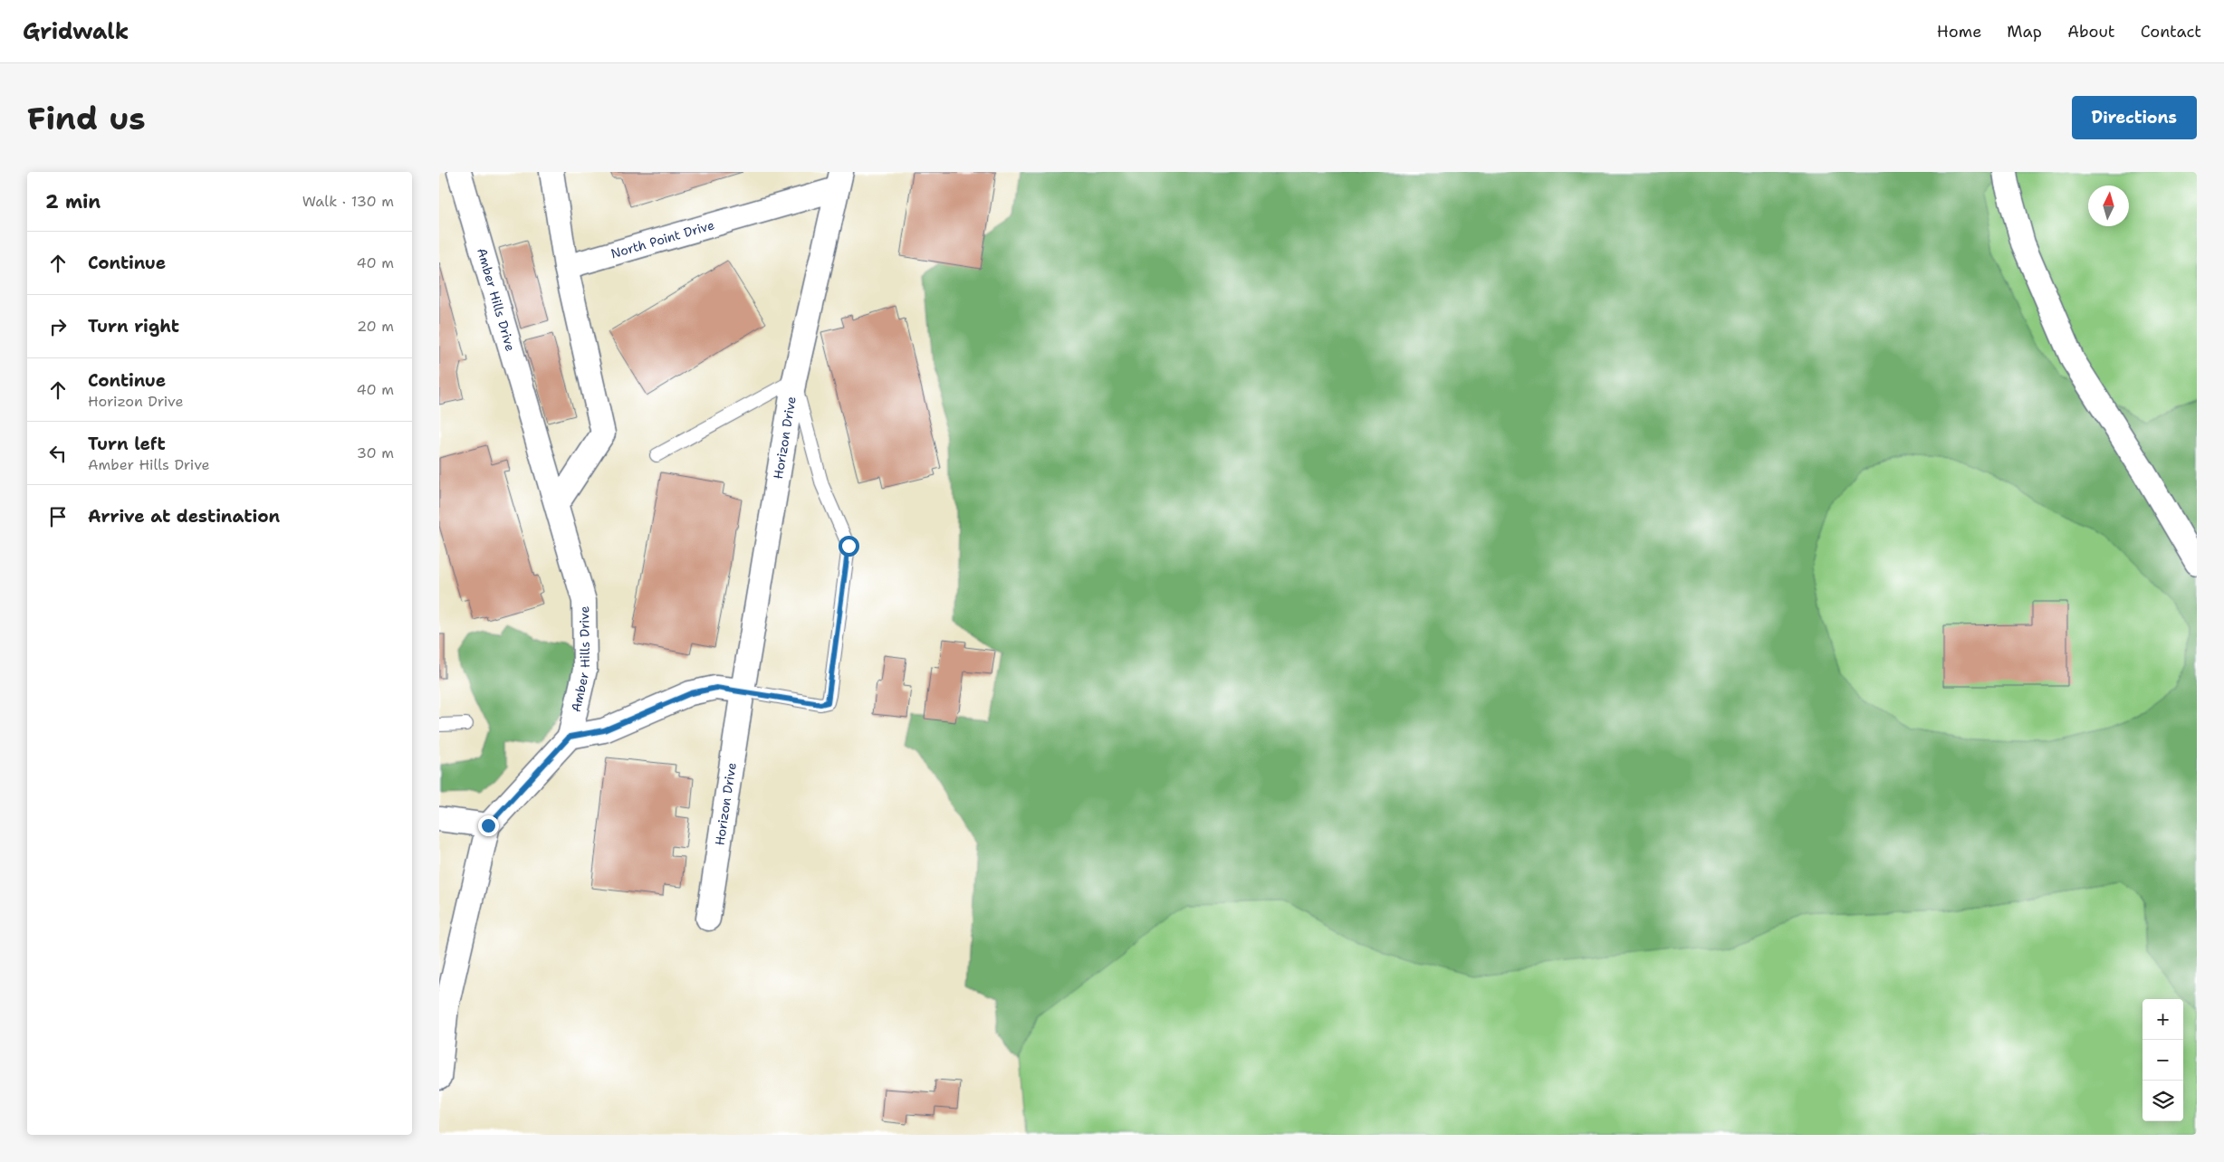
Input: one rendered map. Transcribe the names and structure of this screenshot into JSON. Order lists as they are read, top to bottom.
{
  "streets": {
    "street": ["North Point Drive", "Amber Hills Drive", "Horizon Drive"]
  },
  "crossings": [
    ["North Point Drive", "Horizon Drive"]
  ],
  "north": "top",
  "page": {
    "header": "Gridwalk",
    "nav": [
      "Home",
      "Map",
      "About",
      "Contact"
    ],
    "buttons": "Directions",
    "title": "Find us",
    "heading": ["2 min", "Walk · 130 m"],
    "list": [
      ["Continue", "40 m"],
      ["Turn right", "20 m"],
      ["Continue", "Horizon Drive", "40 m"],
      ["Turn left", "Amber Hills Drive", "30 m"],
      "Arrive at destination"
    ],
    "map_buttons": ["+", "−"]
  }
}
